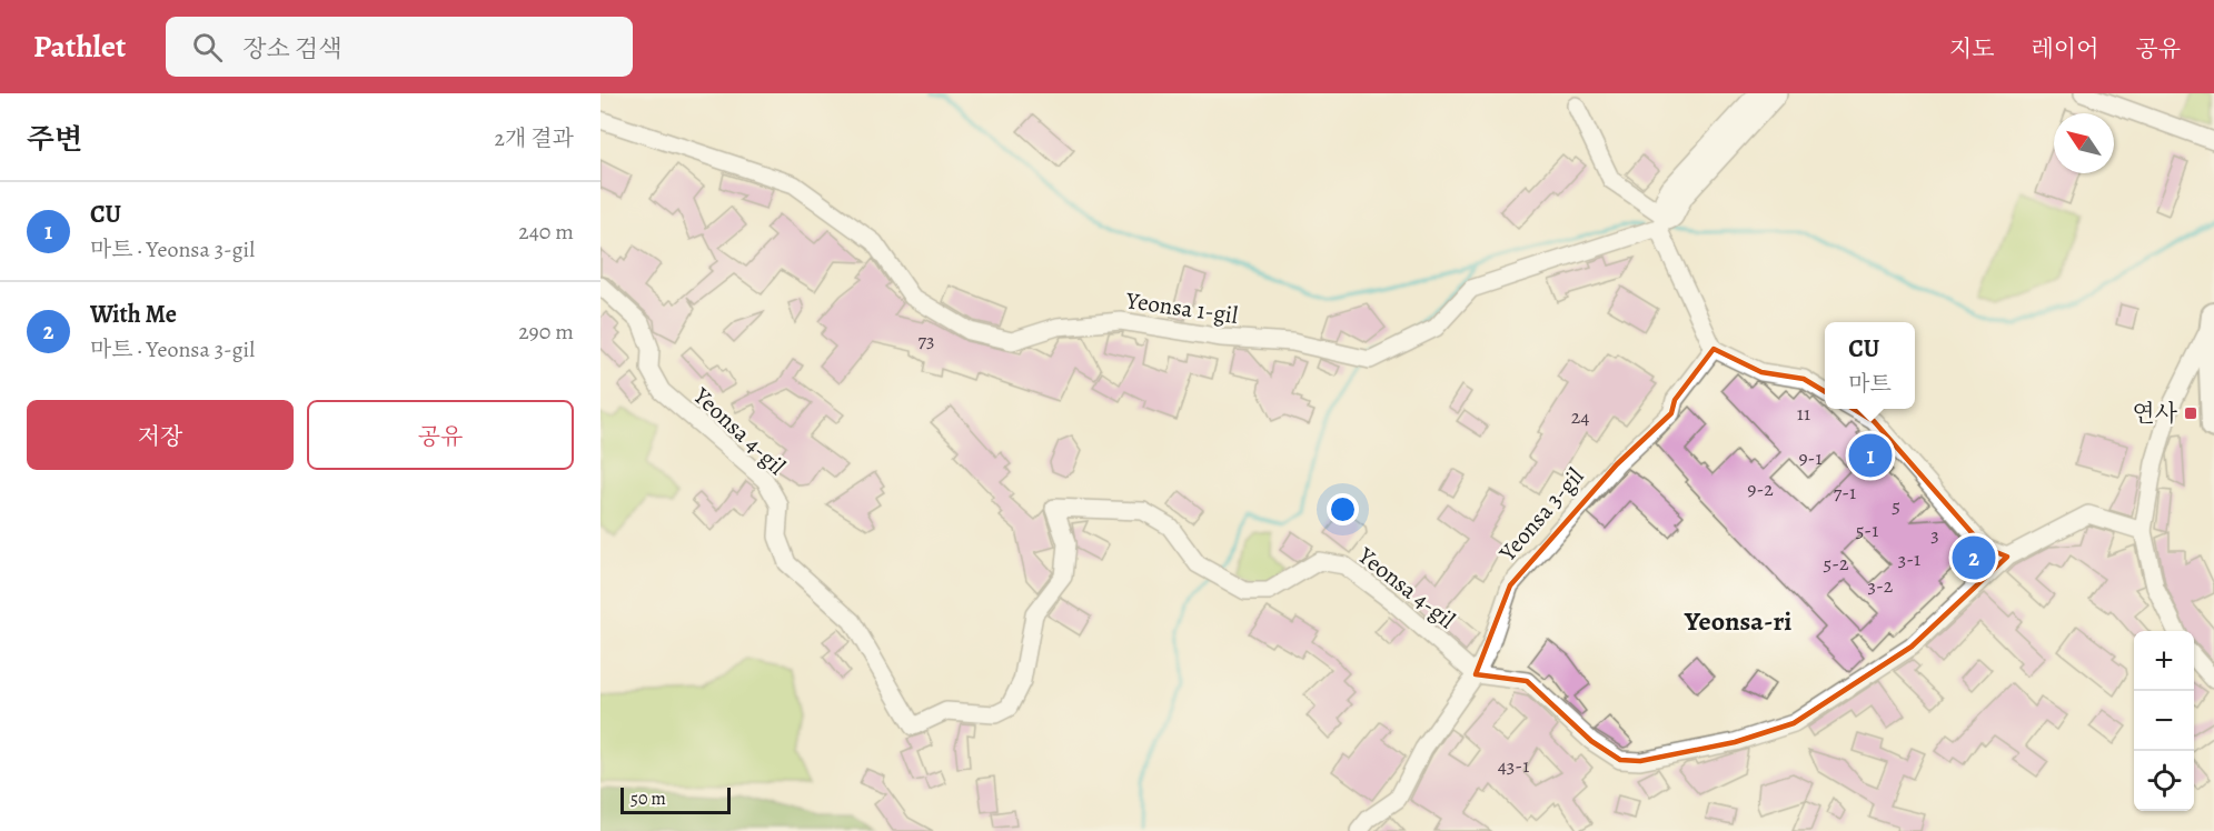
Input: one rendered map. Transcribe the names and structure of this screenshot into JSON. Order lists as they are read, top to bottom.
{
  "streets": {
    "street": ["Yeonsa 1-gil", "Yeonsa 4-gil", "Yeonsa 3-gil"]
  },
  "crossings": [
    ["Yeonsa 4-gil", "Yeonsa 3-gil"]
  ],
  "districts": ["Yeonsa-ri"],
  "places": {
    "transit": ["연사"]
  },
  "house_numbers": [
    "73",
    "11",
    "24",
    "9-1",
    "9-2",
    "7-1",
    "5",
    "5-1",
    "3",
    "3-1",
    "5-2",
    "3-2",
    "43-1"
  ],
  "scale_bar": "50 m",
  "north": "top left",
  "page": {
    "header": "Pathlet",
    "search": "장소 검색",
    "nav": ["지도", "레이어", "공유"],
    "heading": ["주변", "2개 결과"],
    "list": [
      {
        "mark": "1",
        "name": "CU",
        "note": "마트 · Yeonsa 3-gil",
        "value": "240 m"
      },
      {
        "mark": "2",
        "name": "With Me",
        "note": "마트 · Yeonsa 3-gil",
        "value": "290 m"
      }
    ],
    "popup": ["CU", "마트"],
    "buttons": ["저장", "공유"],
    "pins": ["1", "2"],
    "map_buttons": ["+", "−"],
    "scale": "50 m"
  }
}
